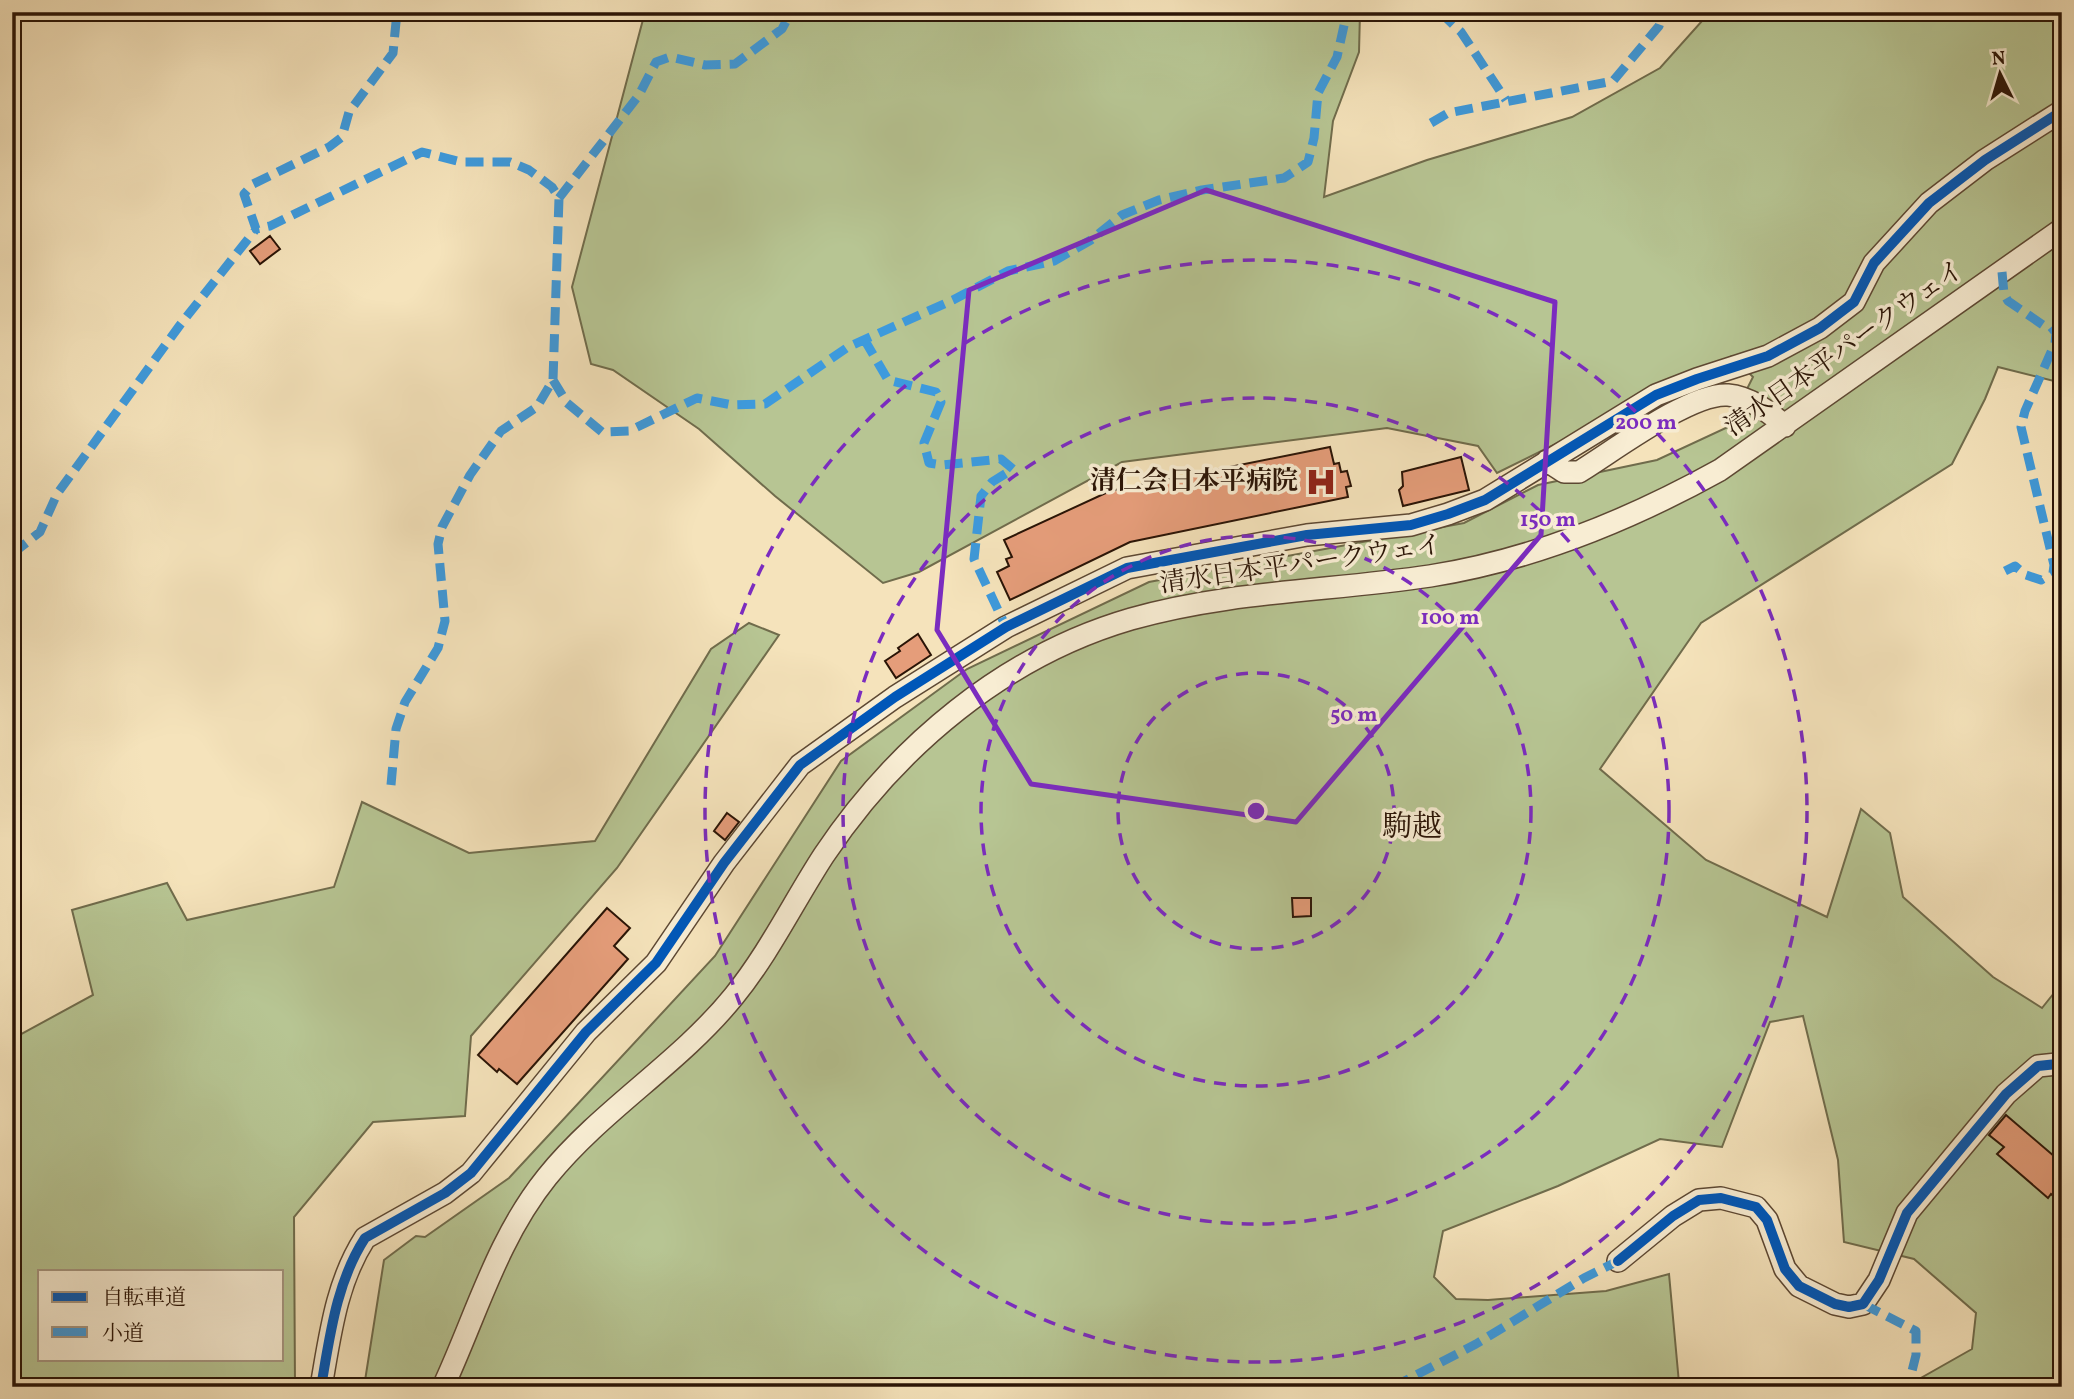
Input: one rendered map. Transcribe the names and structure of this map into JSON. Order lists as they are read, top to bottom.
{
  "streets": {
    "street": ["清水日本平パークウェイ"]
  },
  "districts": ["駒越"],
  "places": {
    "hospital": ["清仁会日本平病院"]
  },
  "legend": ["自転車道", "小道"],
  "north": "top",
  "rings": [
    "200 m",
    "150 m",
    "100 m",
    "50 m"
  ]
}
